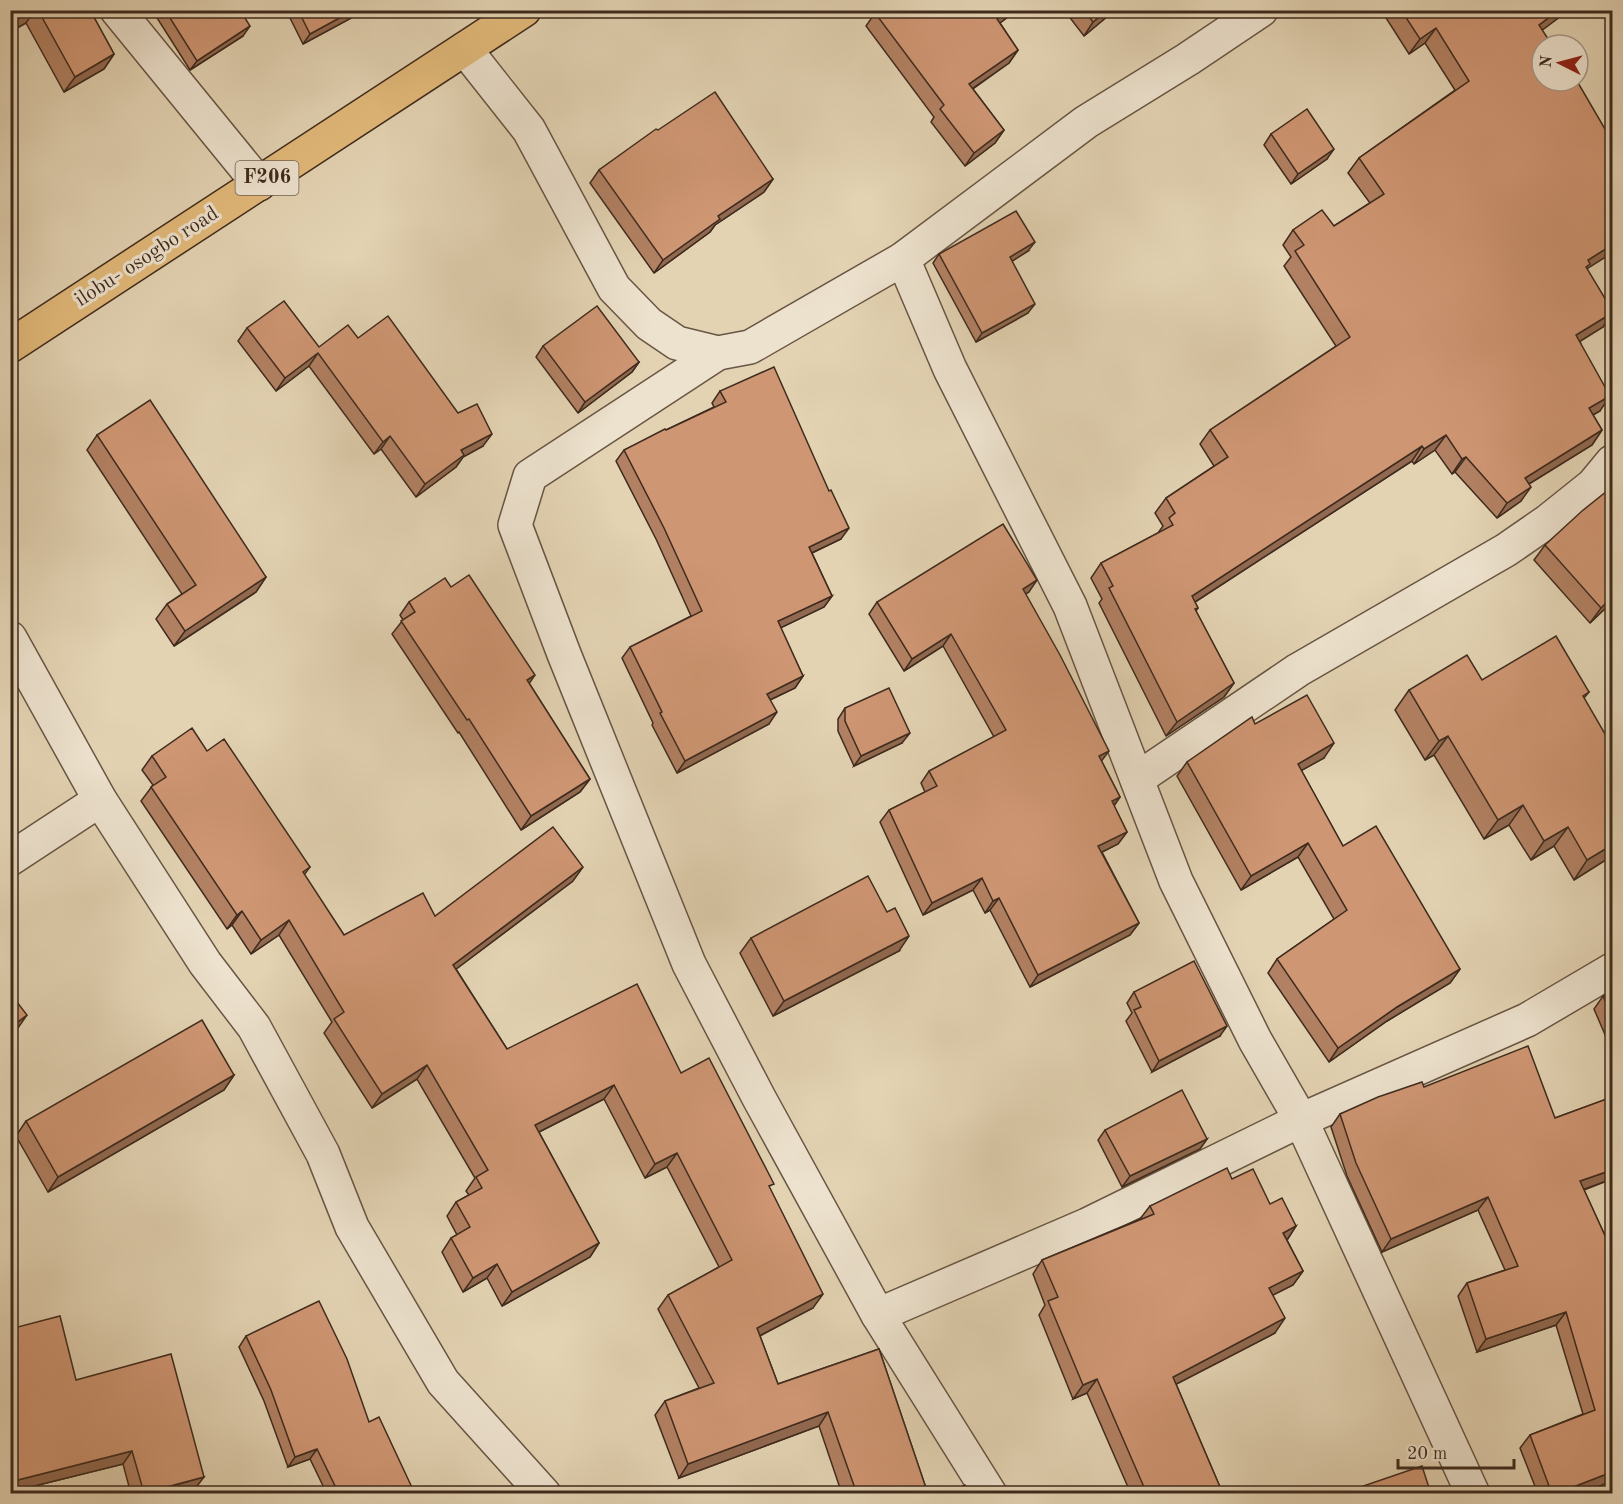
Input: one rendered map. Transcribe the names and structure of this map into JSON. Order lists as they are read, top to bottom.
{
  "streets": {
    "main road": ["F206", "ilobu- osogbo road"]
  },
  "scale_bar": "20 m",
  "north": "left"
}
